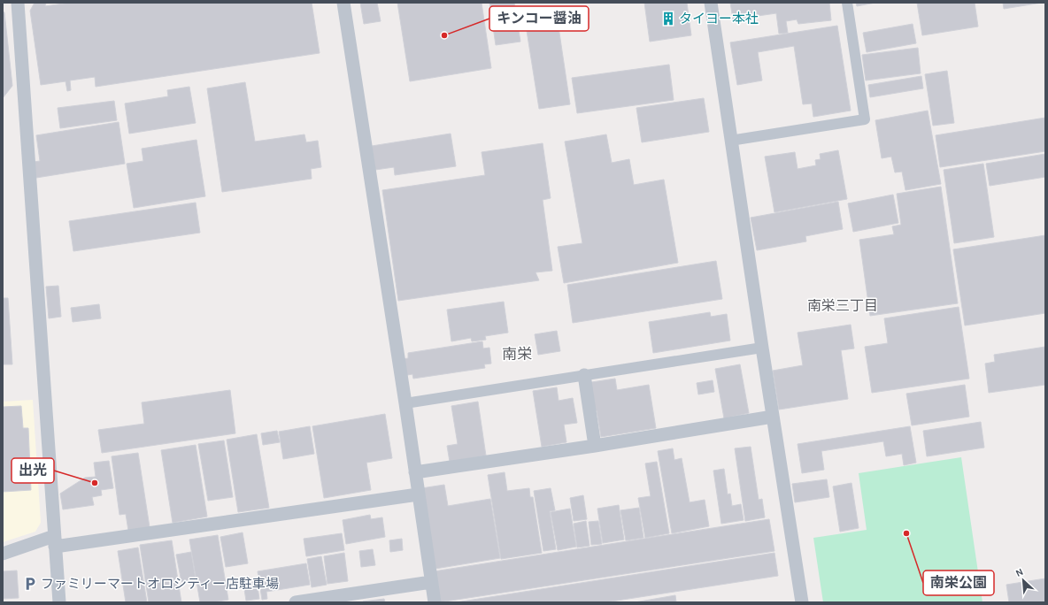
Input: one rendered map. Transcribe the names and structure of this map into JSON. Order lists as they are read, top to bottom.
{
  "districts": ["南栄三丁目", "南栄"],
  "places": {
    "building": ["タイヨー本社"],
    "other": ["キンコー醤油", "出光", "南栄公園"],
    "parking": ["ファミリーマートオロシティー店駐車場"]
  },
  "north": "top left"
}
